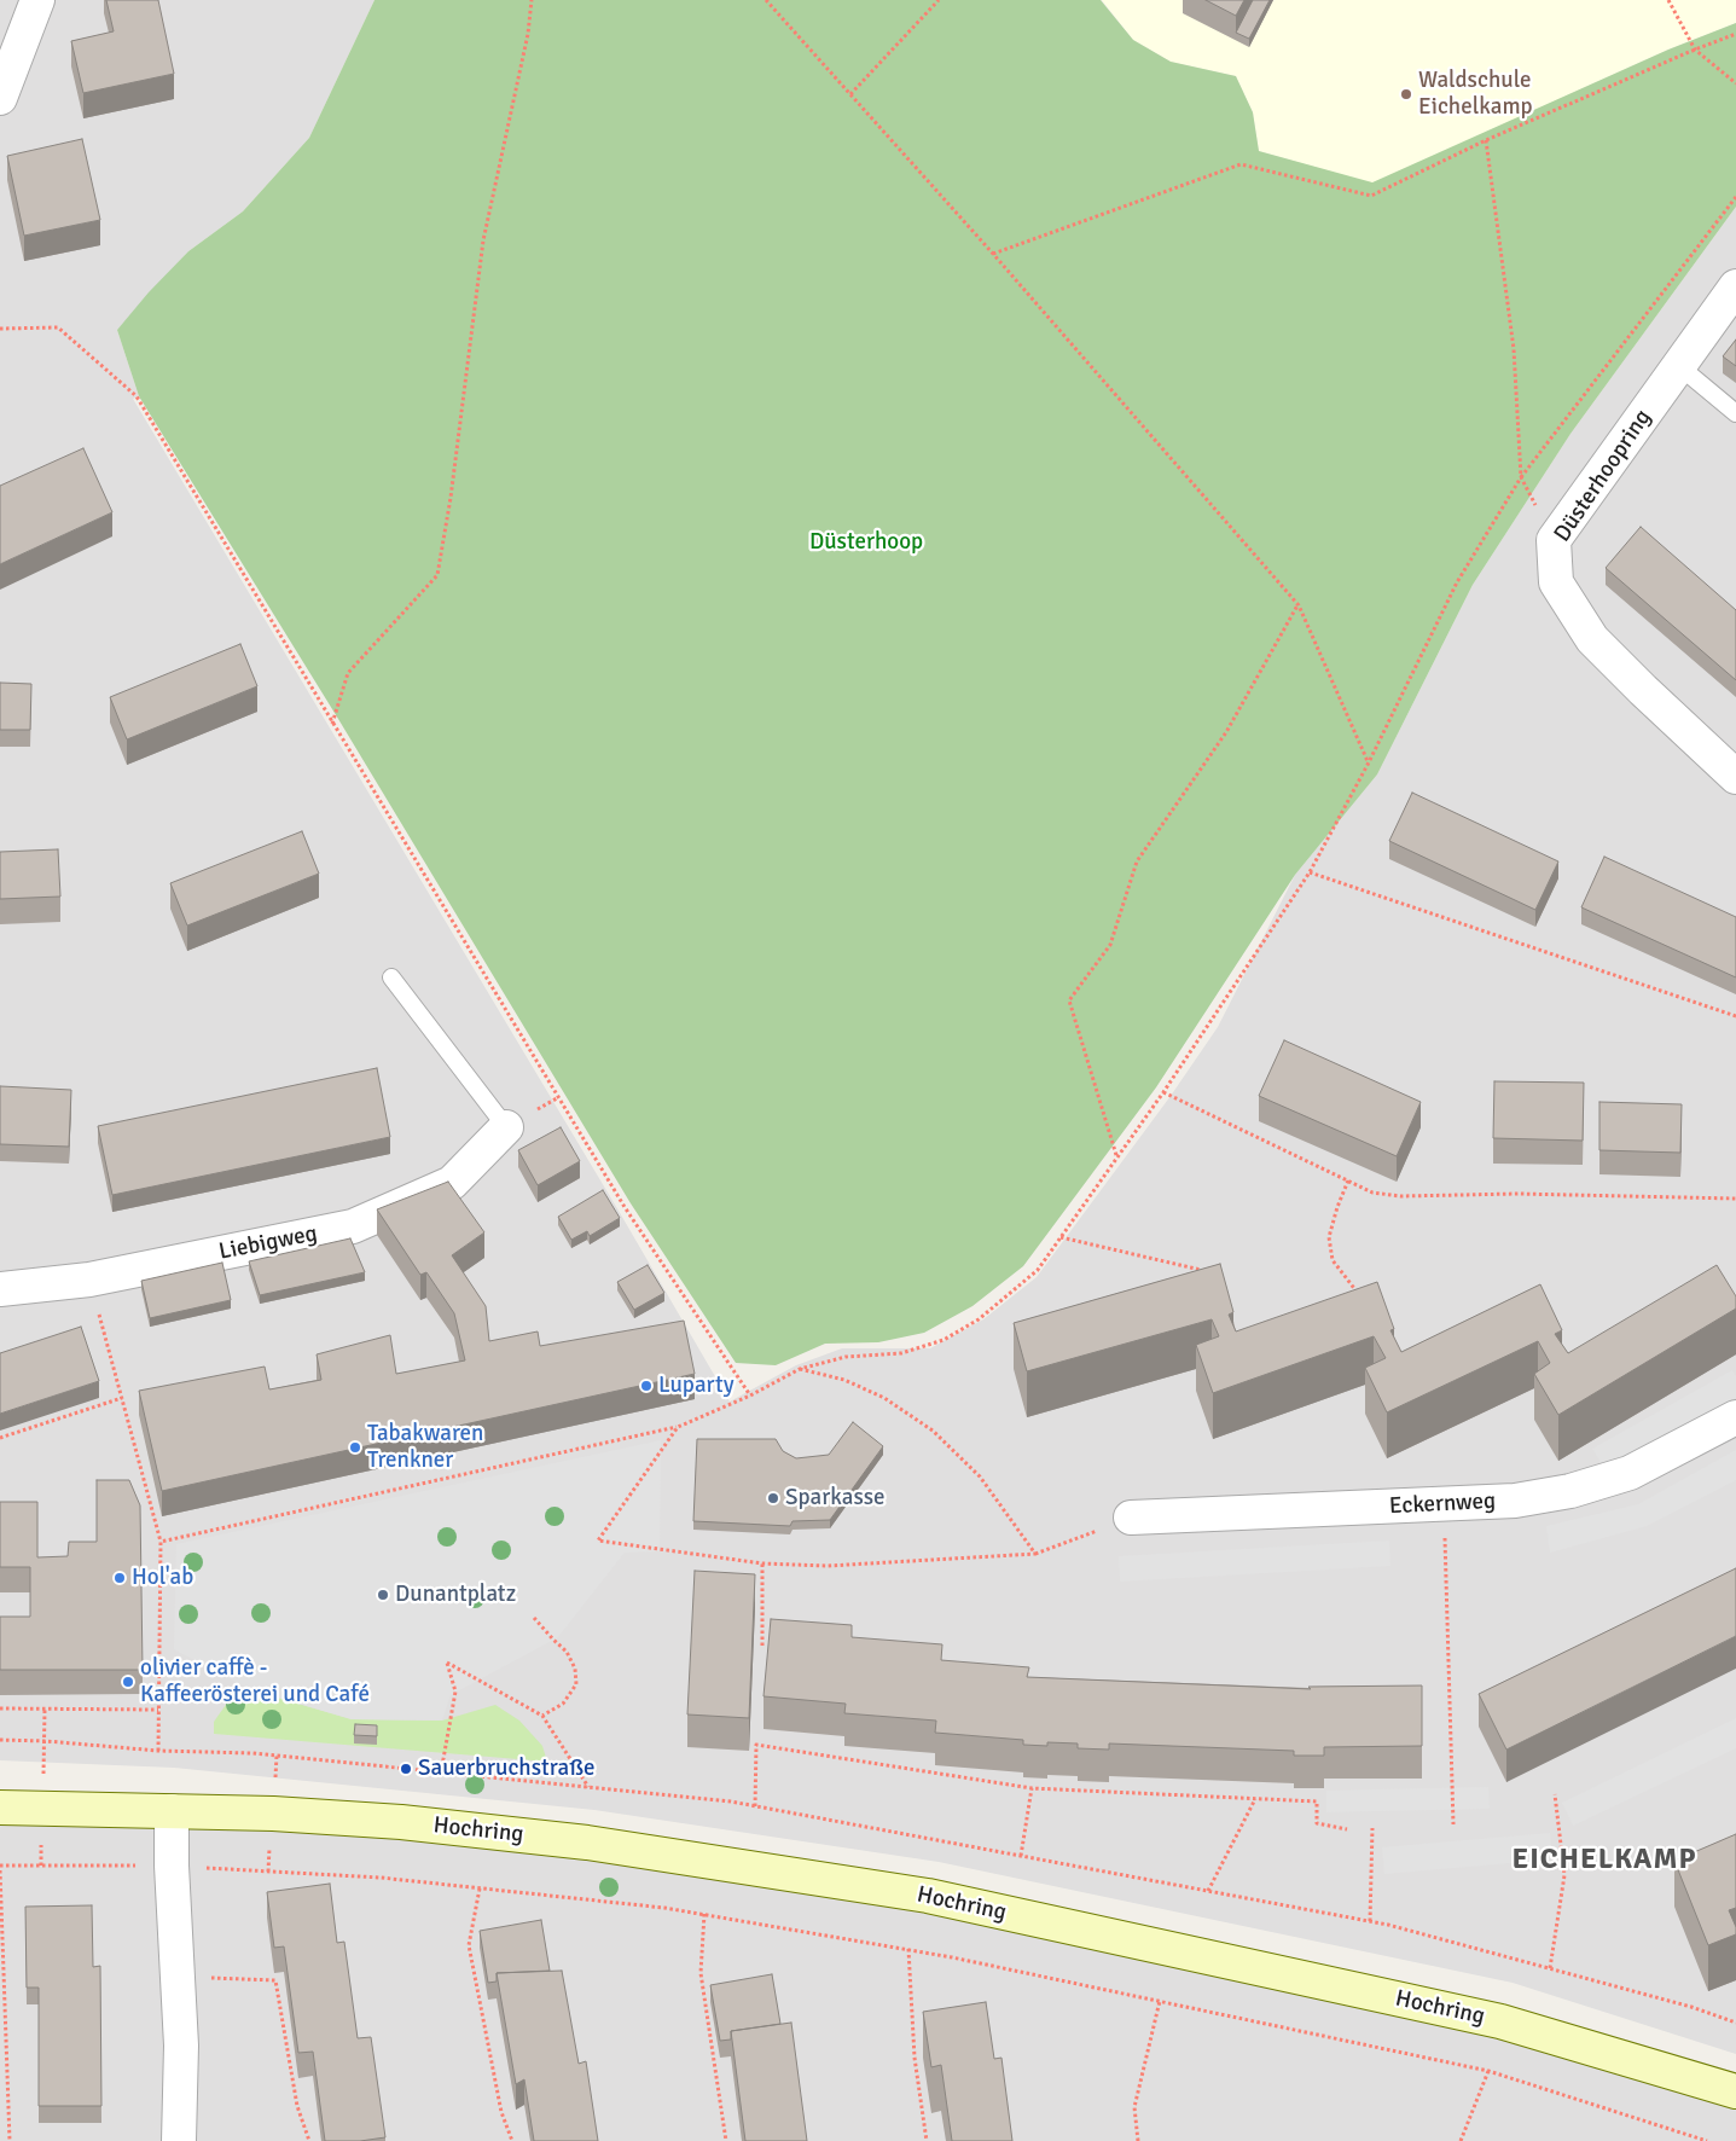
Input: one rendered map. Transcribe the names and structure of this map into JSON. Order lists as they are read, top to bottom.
{
  "streets": {
    "street": [
      "Düsterhoopring",
      "Liebigweg",
      "Eckernweg",
      "Hochring"
    ]
  },
  "districts": ["EICHELKAMP"],
  "parks": ["Düsterhoop"],
  "places": [
    "Waldschule Eichelkamp",
    "Luparty",
    "Tabakwaren Trenkner",
    "Sparkasse",
    "Hol'ab",
    "Dunantplatz",
    "olivier caffè - Kaffeerösterei und Café",
    "Sauerbruchstraße"
  ]
}
